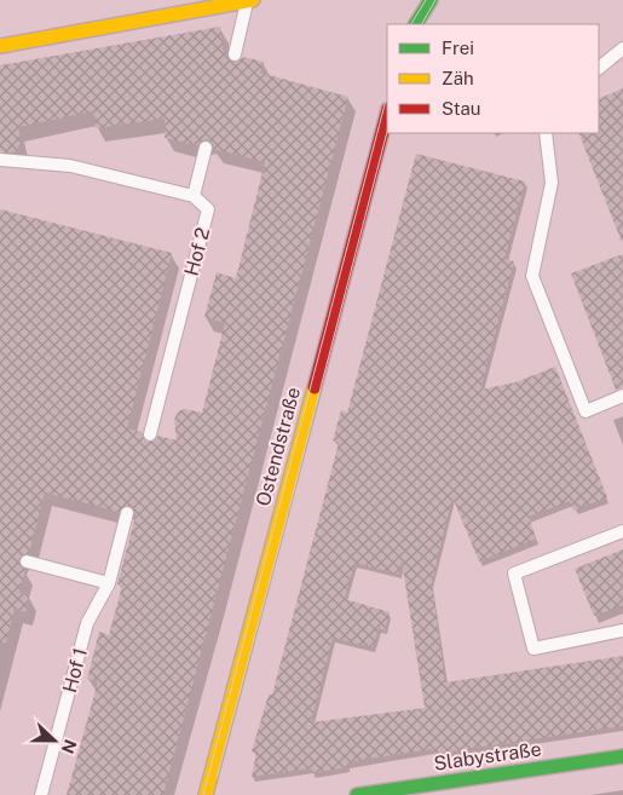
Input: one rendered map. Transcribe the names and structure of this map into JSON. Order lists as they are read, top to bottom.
{
  "streets": {
    "street": ["Ostendstraße", "Slabystraße"],
    "lane": ["Hof 2", "Hof 1"]
  },
  "legend": ["Frei", "Zäh", "Stau"],
  "north": "right"
}
